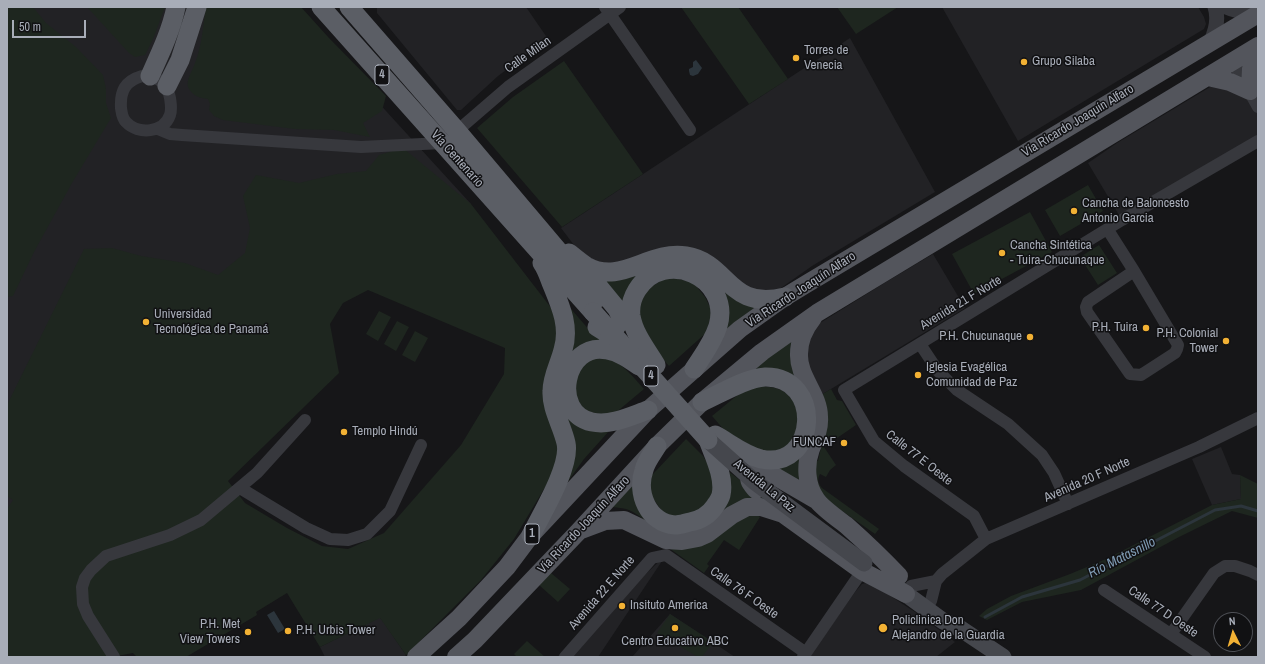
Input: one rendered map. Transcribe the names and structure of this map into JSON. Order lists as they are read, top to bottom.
{
  "streets": {
    "highway": ["4", "Vía Centenario", "Avenida La Paz"],
    "main road": ["Vía Ricardo Joaquín Alfaro", "1"],
    "street": [
      "Calle Milan",
      "Avenida 21 F Norte",
      "Calle 77 E Oeste",
      "Avenida 20 F Norte",
      "Avenida 22 E Norte",
      "Calle 76 F Oeste",
      "Calle 77 D Oeste"
    ]
  },
  "crossings": [
    ["Calle Milan", "Vía Centenario"],
    ["Vía Centenario", "Avenida La Paz"],
    ["Avenida 21 F Norte", "Calle 77 E Oeste"],
    ["Calle 77 E Oeste", "Avenida 20 F Norte"],
    ["Avenida 22 E Norte", "Calle 76 F Oeste"]
  ],
  "water": ["Río Matasnillo"],
  "places": [
    "Torres de Venecia",
    "Grupo Silaba",
    "Cancha de Baloncesto Antonio Garcia",
    "Cancha Sintética - Tuira-Chucunaque",
    "Universidad Tecnológica de Panamá",
    "P.H. Tuira",
    "P.H. Chucunaque",
    "P.H. Colonial Tower",
    "Iglesia Evagélica Comunidad de Paz",
    "Templo Hindú",
    "FUNCAF",
    "Insituto America",
    "Centro Educativo ABC",
    "Policlinica Don Alejandro de la Guardia",
    "P.H. Urbis Tower",
    "P.H. Met View Towers"
  ],
  "scale_bar": "50 m",
  "north": "top"
}
